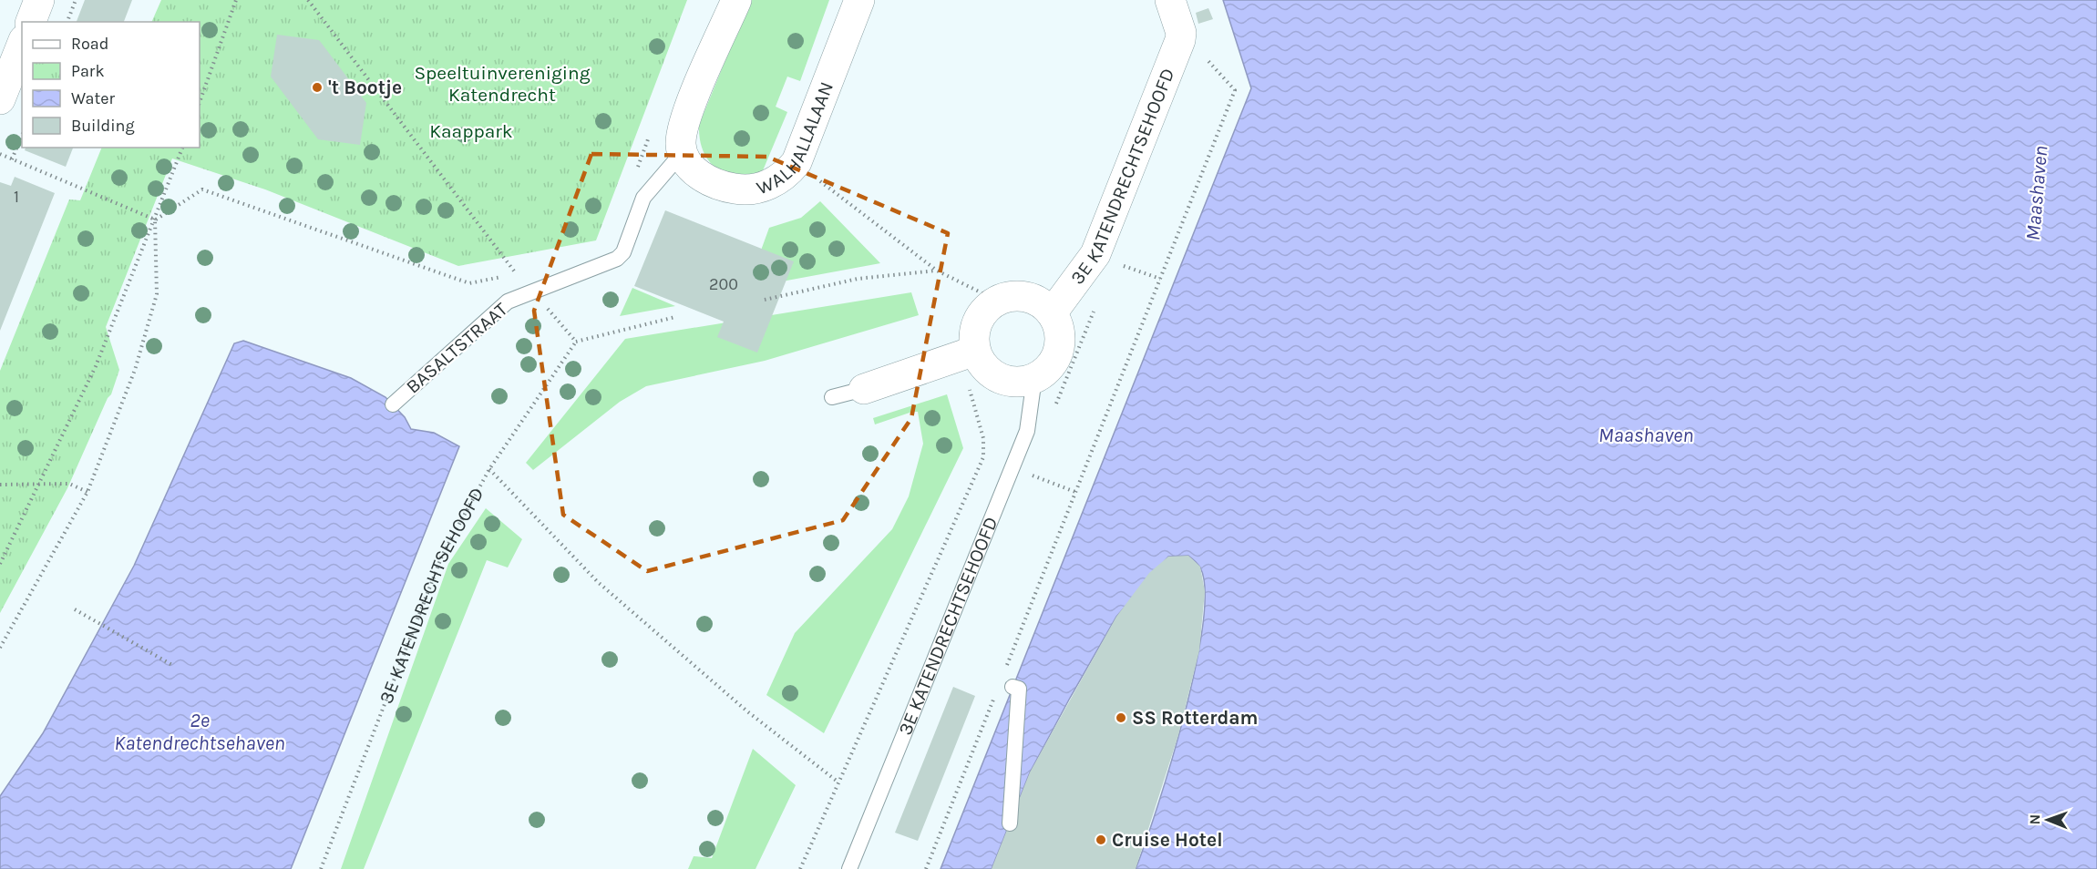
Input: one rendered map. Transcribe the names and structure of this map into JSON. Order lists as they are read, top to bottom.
{
  "streets": {
    "street": ["WALHALLALAAN", "3E KATENDRECHTSEHOOFD"],
    "lane": ["BASALTSTRAAT"]
  },
  "crossings": [
    ["WALHALLALAAN", "BASALTSTRAAT"]
  ],
  "water": ["Maashaven", "2e Katendrechtsehaven"],
  "parks": ["Speeltuinvereniging Katendrecht", "Kaappark"],
  "places": ["'t Bootje", "SS Rotterdam", "Cruise Hotel"],
  "house_numbers": ["1", "200"],
  "legend": [
    "Road",
    "Park",
    "Water",
    "Building"
  ],
  "north": "left"
}
